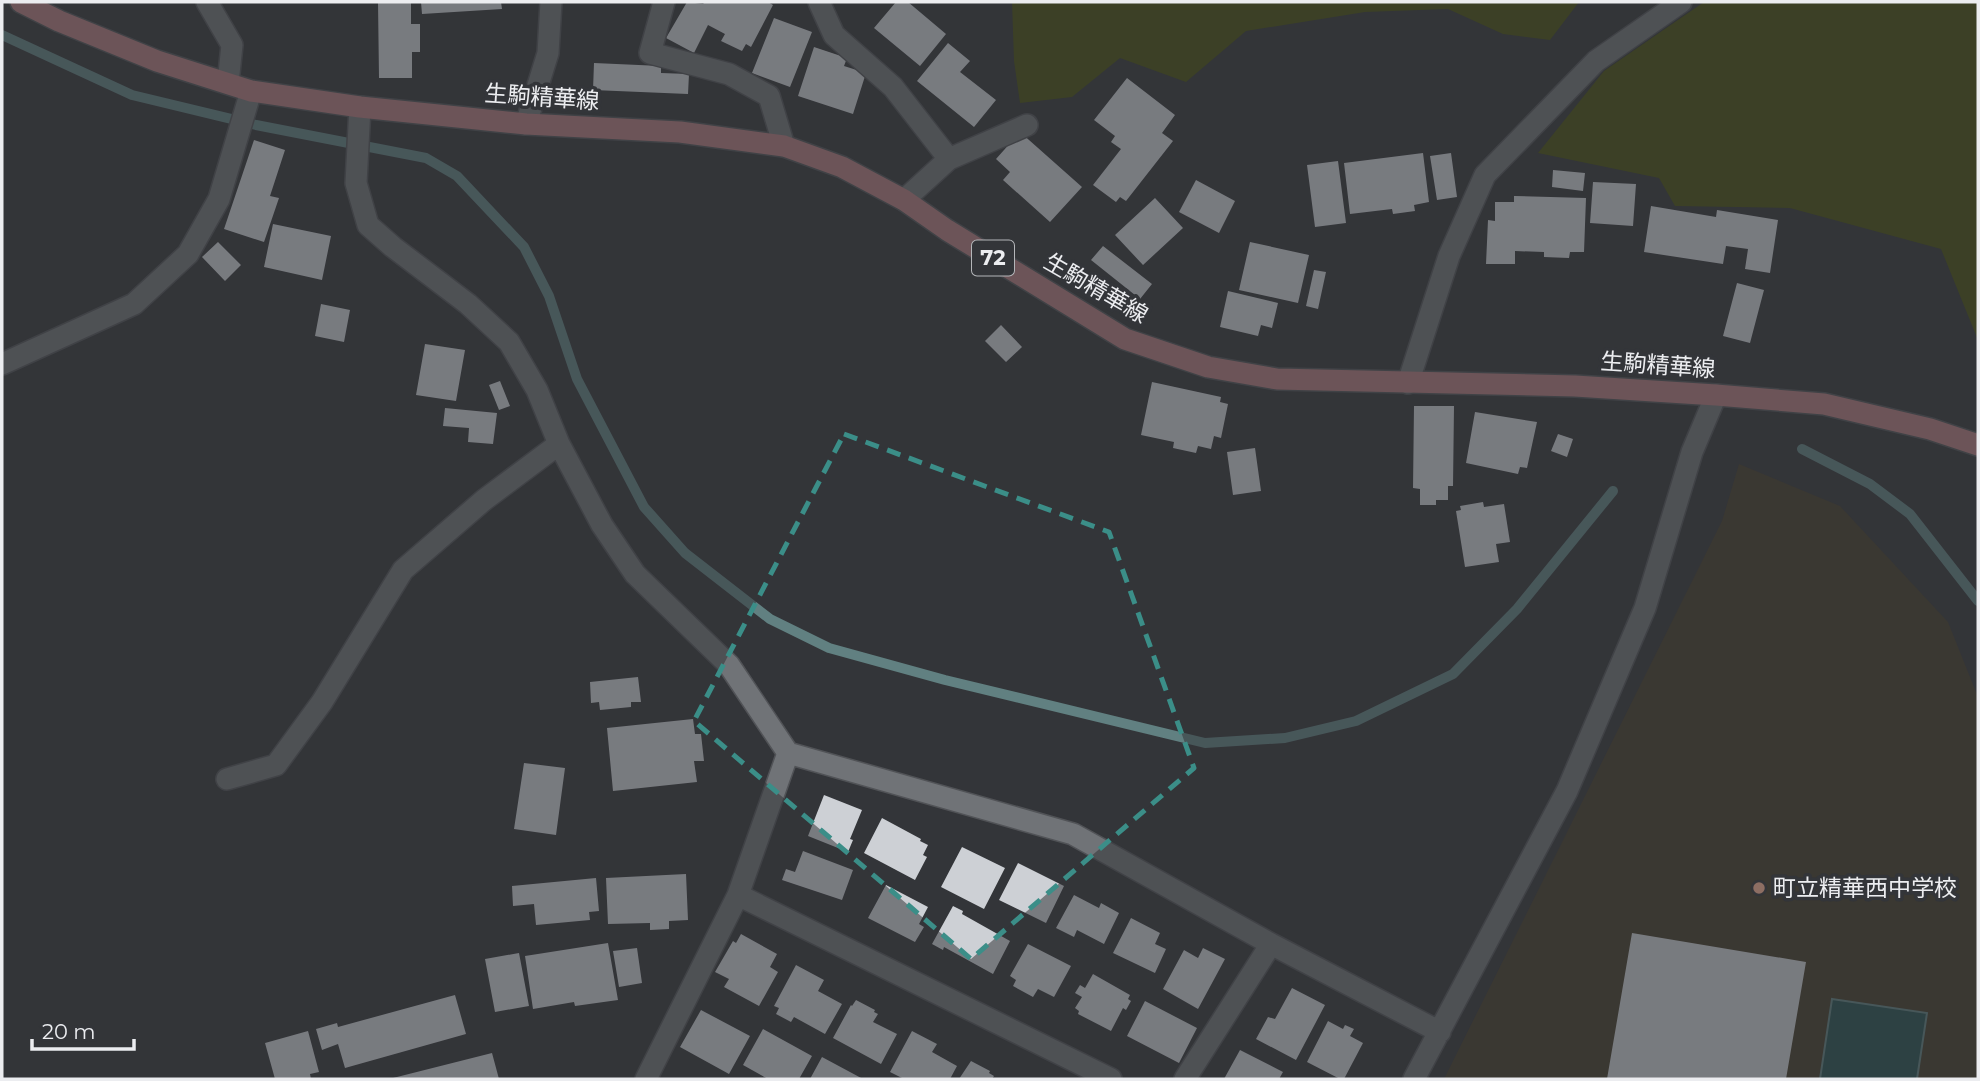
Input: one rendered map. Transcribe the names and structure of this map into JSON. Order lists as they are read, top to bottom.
{
  "streets": {
    "main road": ["生駒精華線", "72"]
  },
  "places": ["町立精華西中学校"],
  "scale_bar": "20 m"
}
